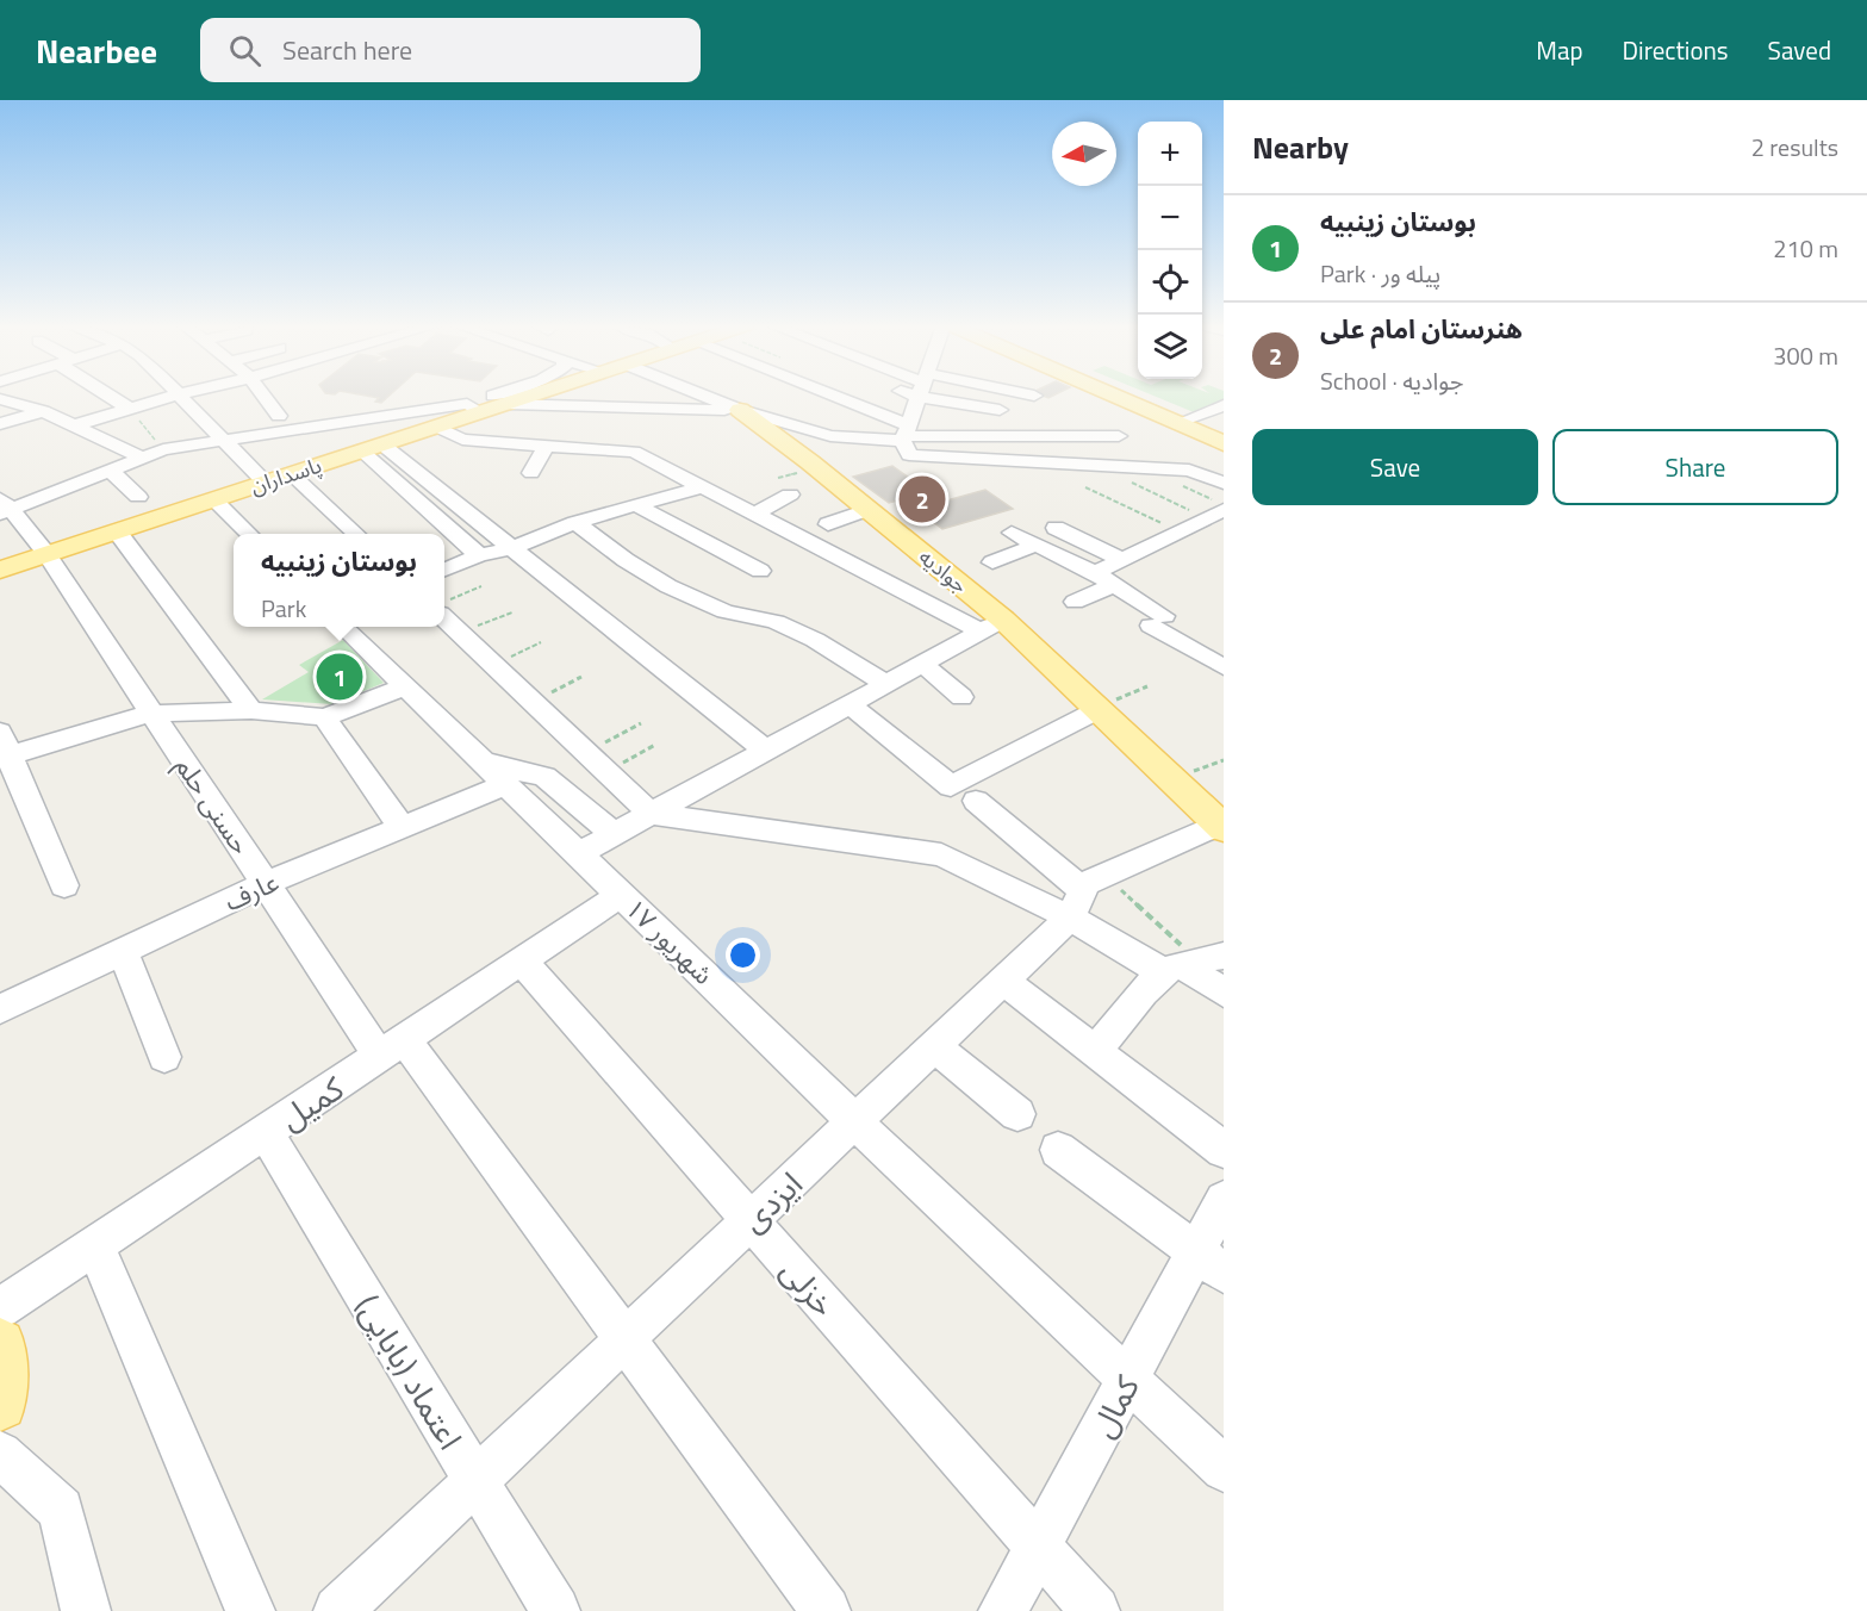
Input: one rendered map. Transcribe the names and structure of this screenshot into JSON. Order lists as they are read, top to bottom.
{
  "streets": {
    "main road": ["پاسداران", "جوادیه"],
    "street": [
      "حسنی حلم",
      "عارف",
      "۱۷ شهریور",
      "کمیل",
      "ایزدی",
      "خزلی",
      "اعتماد (بابایی)",
      "کمال"
    ]
  },
  "crossings": [
    ["پاسداران", "حسنی حلم"],
    ["جوادیه", "ایزدی"],
    ["حسنی حلم", "عارف"],
    ["حسنی حلم", "کمیل"],
    ["حسنی حلم", "ایزدی"],
    ["عارف", "۱۷ شهریور"],
    ["۱۷ شهریور", "کمیل"],
    ["۱۷ شهریور", "ایزدی"],
    ["۱۷ شهریور", "کمال"],
    ["کمیل", "خزلی"],
    ["کمیل", "اعتماد (بابایی)"],
    ["ایزدی", "خزلی"],
    ["ایزدی", "اعتماد (بابایی)"],
    ["خزلی", "کمال"]
  ],
  "north": "left",
  "page": {
    "header": "Nearbee",
    "search": "Search here",
    "nav": ["Map", "Directions", "Saved"],
    "heading": ["Nearby", "2 results"],
    "map_buttons": ["+", "−"],
    "list": [
      {
        "mark": "1",
        "name": "بوستان زینبیه",
        "note": "Park · پیله ور",
        "value": "210 m"
      },
      {
        "mark": "2",
        "name": "هنرستان امام علی",
        "note": "School · جوادیه",
        "value": "300 m"
      }
    ],
    "buttons": ["Save", "Share"],
    "pins": ["2", "1"],
    "popup": ["بوستان زینبیه", "Park"]
  }
}
